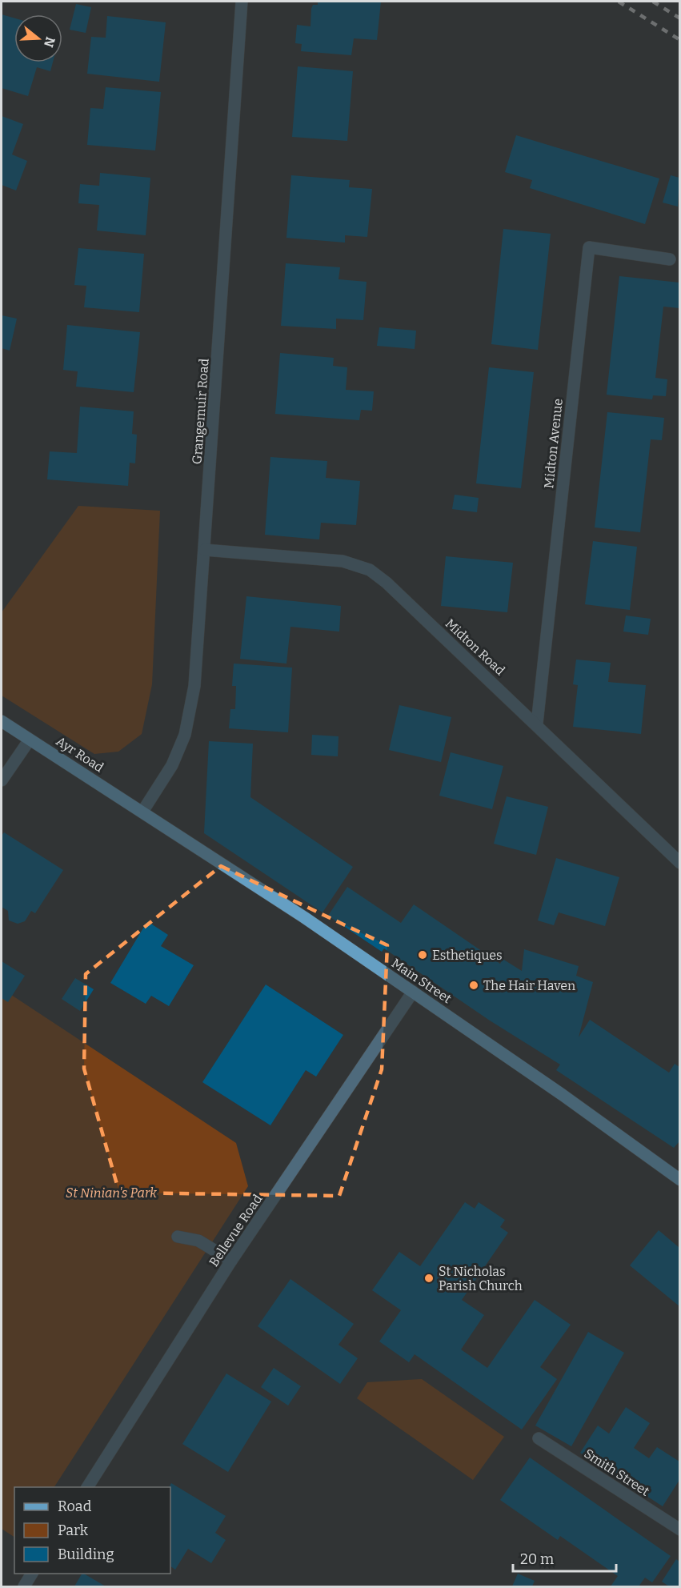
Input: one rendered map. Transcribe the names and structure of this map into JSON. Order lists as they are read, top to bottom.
{
  "streets": {
    "main road": ["Ayr Road", "Main Street"],
    "street": [
      "Grangemuir Road",
      "Midton Avenue",
      "Midton Road",
      "Bellevue Road",
      "Smith Street"
    ]
  },
  "crossings": [
    ["Grangemuir Road", "Midton Road"],
    ["Grangemuir Road", "Ayr Road"],
    ["Grangemuir Road", "Main Street"],
    ["Midton Avenue", "Midton Road"],
    ["Ayr Road", "Main Street"],
    ["Main Street", "Bellevue Road"]
  ],
  "parks": ["St Ninian's Park"],
  "places": ["Esthetiques", "The Hair Haven", "St Nicholas Parish Church"],
  "legend": ["Road", "Park", "Building"],
  "scale_bar": "20 m",
  "north": "right"
}
